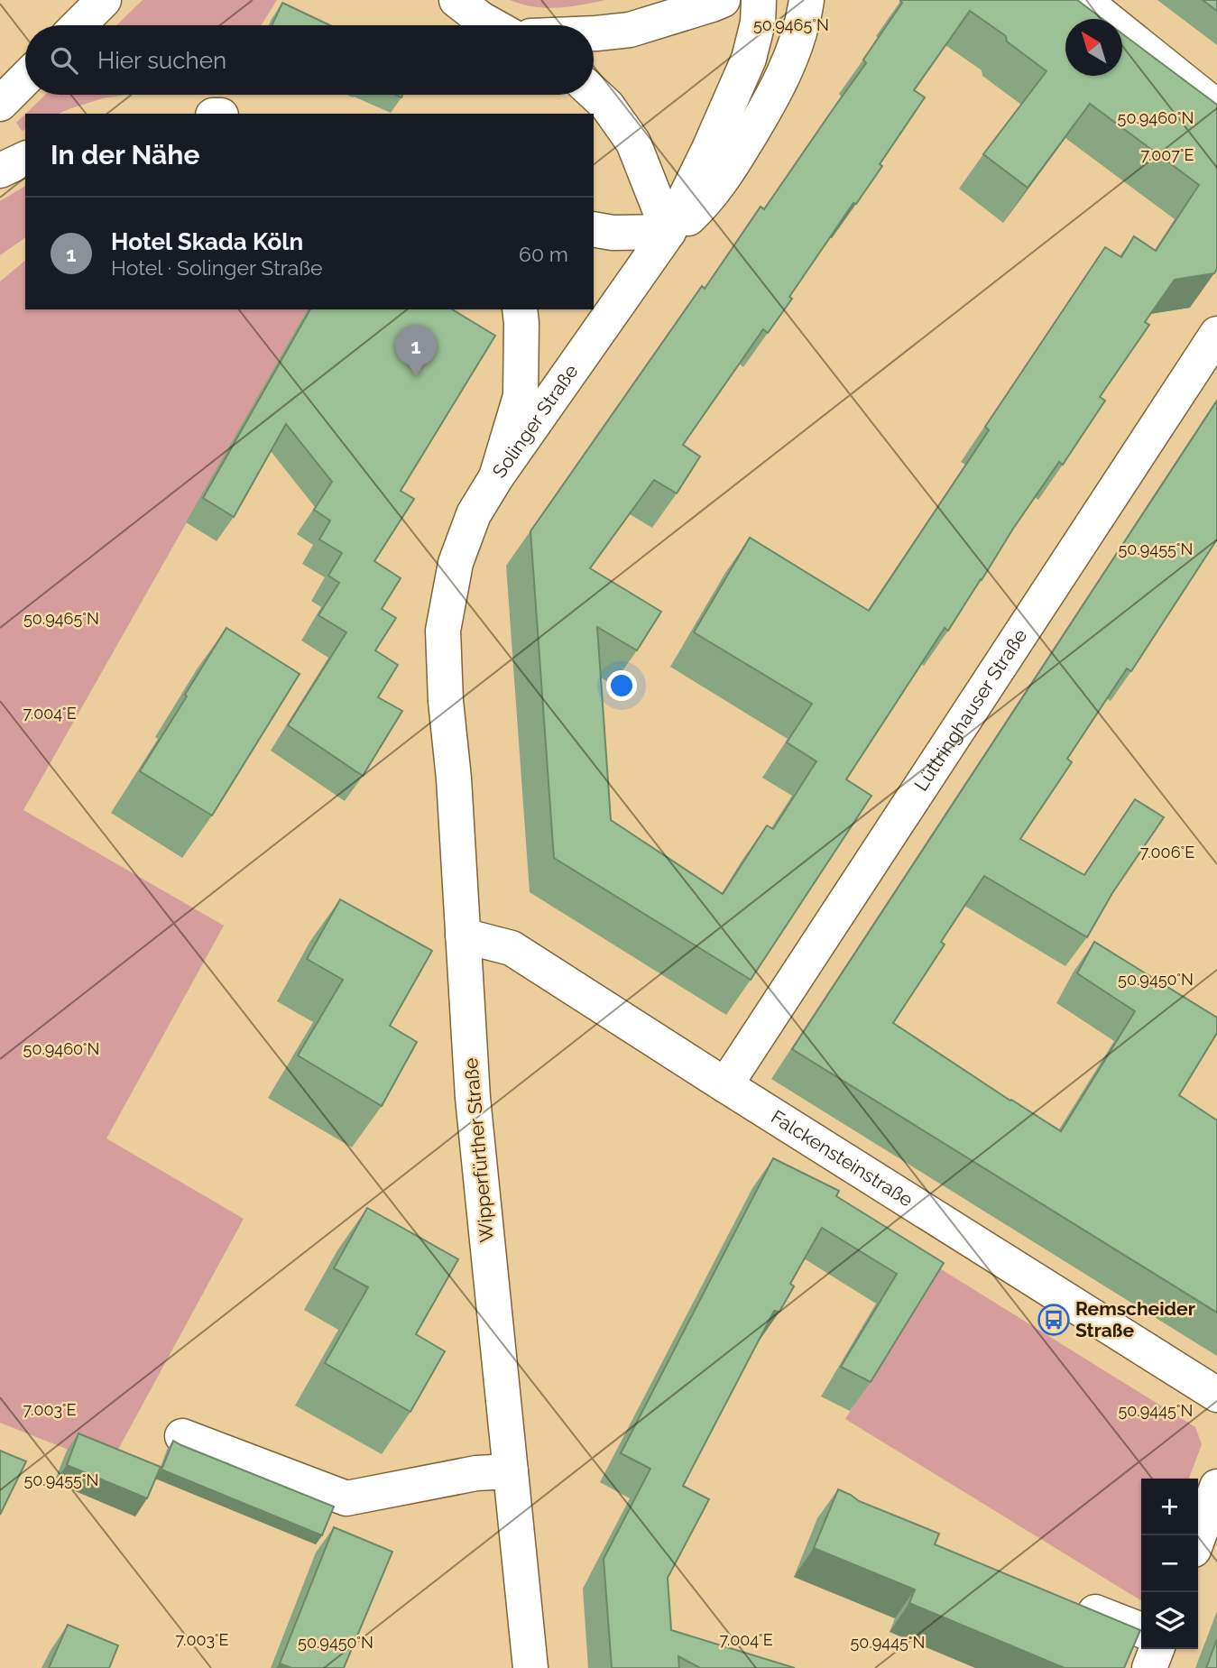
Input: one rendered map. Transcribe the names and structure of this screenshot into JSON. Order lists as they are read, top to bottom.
{
  "streets": {
    "main road": [
      "Solinger Straße",
      "Lüttringhauser Straße",
      "Wipperfürther Straße",
      "Falckensteinstraße"
    ]
  },
  "crossings": [
    ["Solinger Straße", "Wipperfürther Straße"],
    ["Lüttringhauser Straße", "Falckensteinstraße"],
    ["Wipperfürther Straße", "Falckensteinstraße"]
  ],
  "places": {
    "bus stop": ["Remscheider Straße"]
  },
  "north": "top left",
  "page": {
    "search": "Hier suchen",
    "heading": "In der Nähe",
    "list": [
      {
        "mark": "1",
        "name": "Hotel Skada Köln",
        "note": "Hotel · Solinger Straße",
        "value": "60 m"
      }
    ],
    "pins": "1",
    "map_buttons": ["+", "−"]
  },
  "coordinates": [
    "50.9465°N",
    "50.9460°N",
    "7.007°E",
    "50.9455°N",
    "7.004°E",
    "7.006°E",
    "50.9450°N",
    "7.003°E",
    "50.9445°N"
  ]
}
